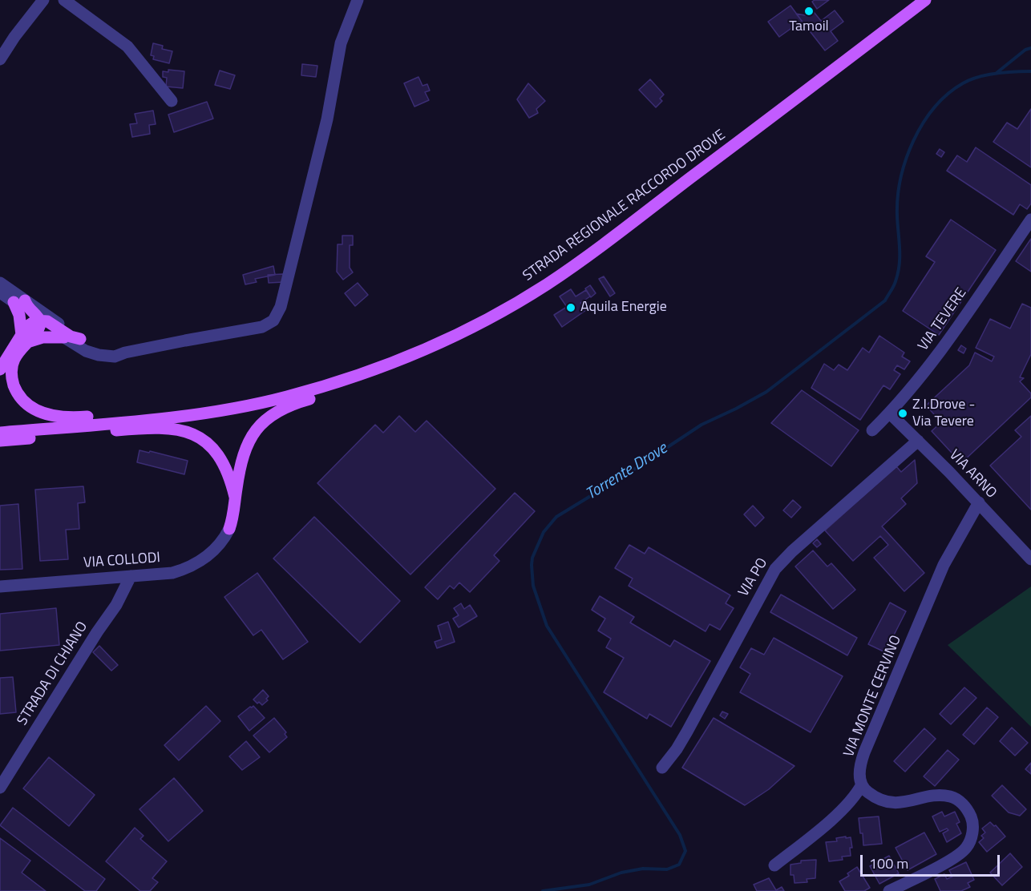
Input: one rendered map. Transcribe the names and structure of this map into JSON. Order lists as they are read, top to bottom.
{
  "streets": {
    "main road": ["STRADA REGIONALE RACCORDO DROVE"],
    "street": [
      "VIA TEVERE",
      "VIA ARNO",
      "VIA COLLODI",
      "VIA PO",
      "STRADA DI CHIANO",
      "VIA MONTE CERVINO"
    ]
  },
  "crossings": [
    ["VIA TEVERE", "VIA ARNO"],
    ["VIA ARNO", "VIA PO"],
    ["VIA ARNO", "VIA MONTE CERVINO"],
    ["VIA COLLODI", "STRADA DI CHIANO"]
  ],
  "water": ["Torrente Drove"],
  "places": ["Tamoil", "Aquila Energie", "Z.I.Drove - Via Tevere"],
  "scale_bar": "100 m"
}
